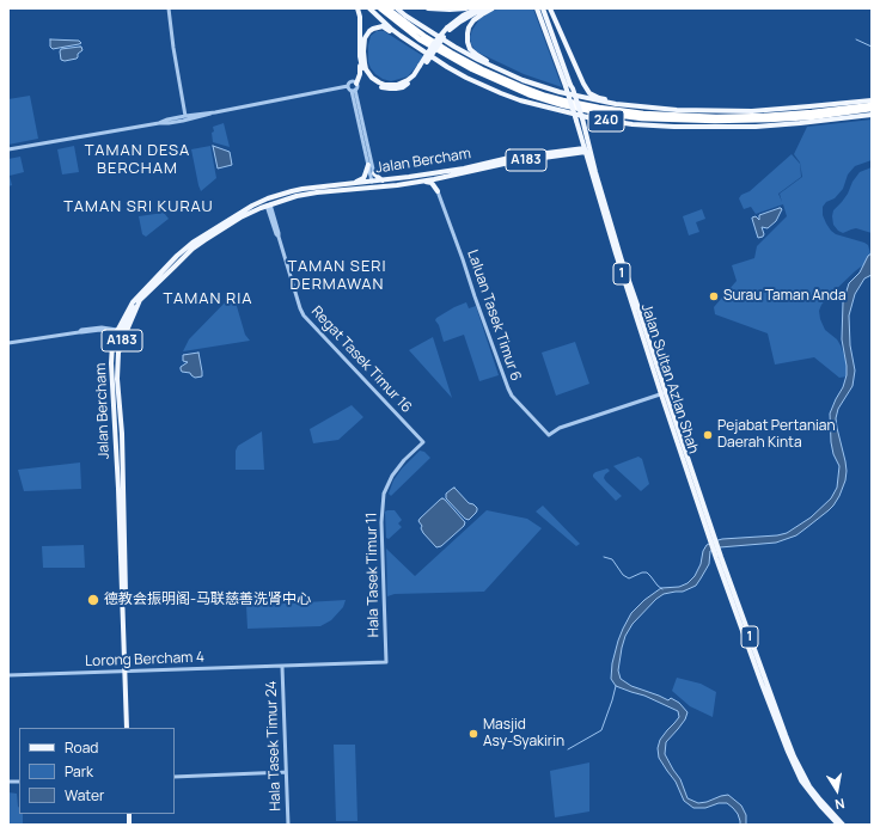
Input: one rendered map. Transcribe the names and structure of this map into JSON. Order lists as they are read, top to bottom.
{
  "streets": {
    "main road": [
      "240",
      "A183",
      "Jalan Bercham",
      "1",
      "Jalan Sultan Azlan Shah"
    ],
    "street": [
      "Laluan Tasek Timur 6",
      "Regat Tasek Timur 16",
      "Hala Tasek Timur 11",
      "Lorong Bercham 4",
      "Hala Tasek Timur 24"
    ]
  },
  "crossings": [
    ["Jalan Bercham", "Regat Tasek Timur 16"],
    ["Jalan Bercham", "Jalan Sultan Azlan Shah"],
    ["Jalan Bercham", "Lorong Bercham 4"],
    ["Laluan Tasek Timur 6", "Jalan Sultan Azlan Shah"],
    ["Regat Tasek Timur 16", "Hala Tasek Timur 11"],
    ["Hala Tasek Timur 11", "Lorong Bercham 4"],
    ["Lorong Bercham 4", "Hala Tasek Timur 24"]
  ],
  "districts": [
    "TAMAN DESA BERCHAM",
    "TAMAN SRI KURAU",
    "TAMAN SERI DERMAWAN",
    "TAMAN RIA"
  ],
  "places": [
    "Surau Taman Anda",
    "Pejabat Pertanian Daerah Kinta",
    "德教会振明阁-马联慈善洗肾中心",
    "Masjid Asy-Syakirin"
  ],
  "legend": ["Road", "Park", "Water"],
  "north": "bottom"
}
